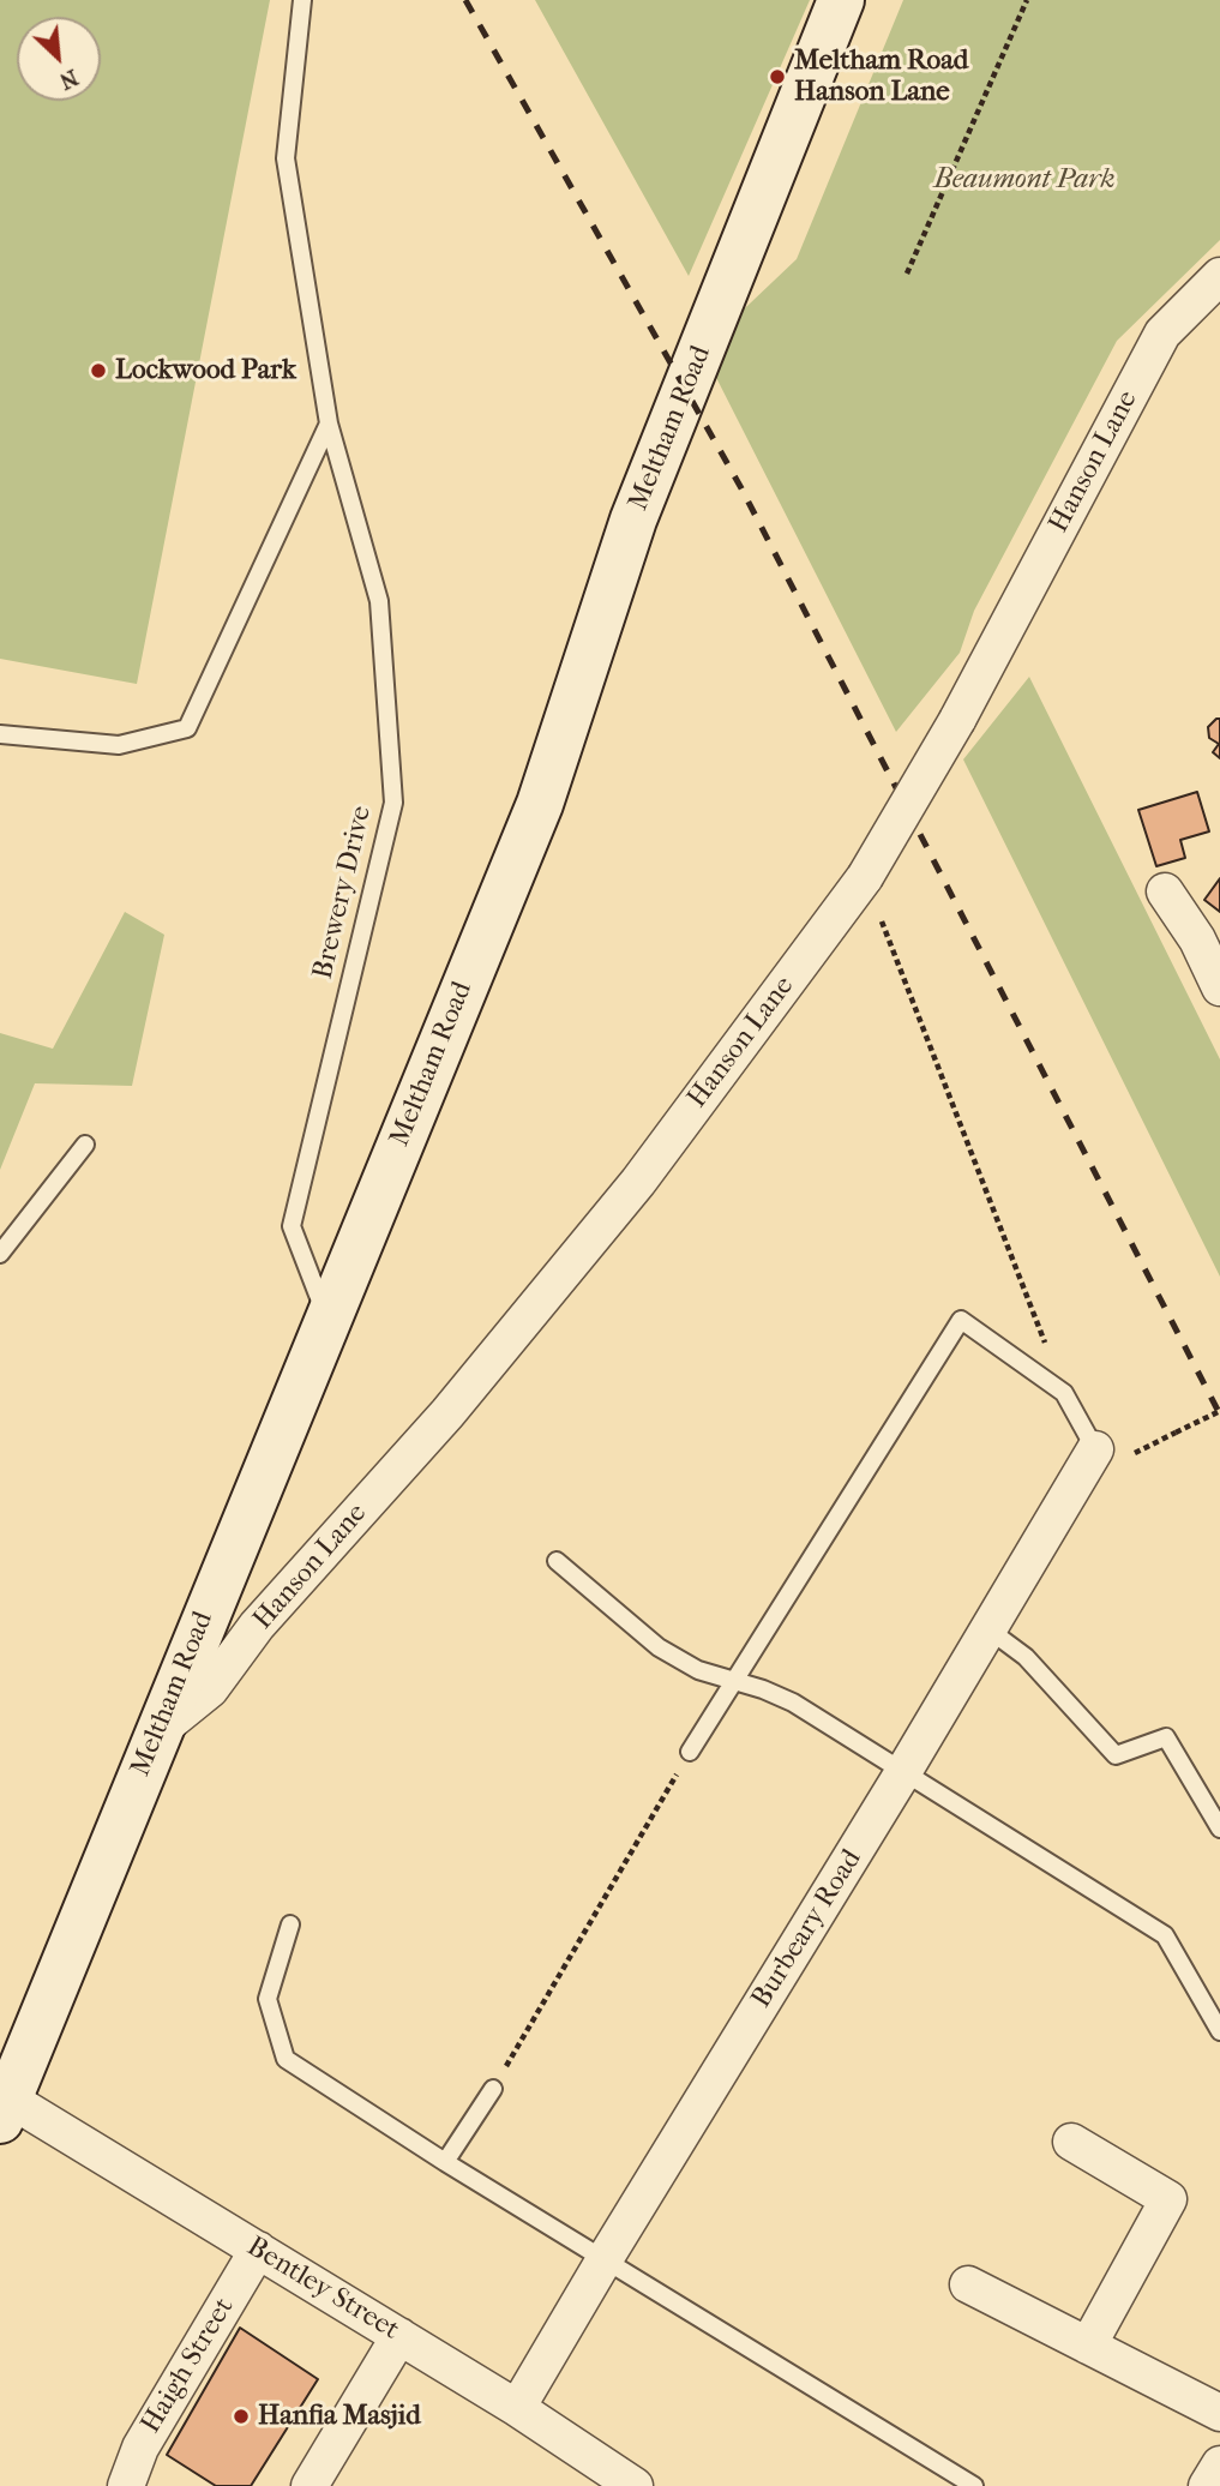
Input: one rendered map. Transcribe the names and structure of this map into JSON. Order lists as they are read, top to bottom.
{
  "streets": {
    "main road": ["Meltham Road"],
    "street": [
      "Hanson Lane",
      "Burbeary Road",
      "Bentley Street",
      "Haigh Street"
    ],
    "lane": ["Brewery Drive"]
  },
  "crossings": [
    ["Meltham Road", "Hanson Lane"],
    ["Meltham Road", "Brewery Drive"],
    ["Meltham Road", "Bentley Street"],
    ["Burbeary Road", "Bentley Street"],
    ["Bentley Street", "Haigh Street"]
  ],
  "parks": ["Beaumont Park"],
  "places": ["Meltham Road Hanson Lane", "Lockwood Park", "Hanfia Masjid"],
  "north": "bottom right"
}
